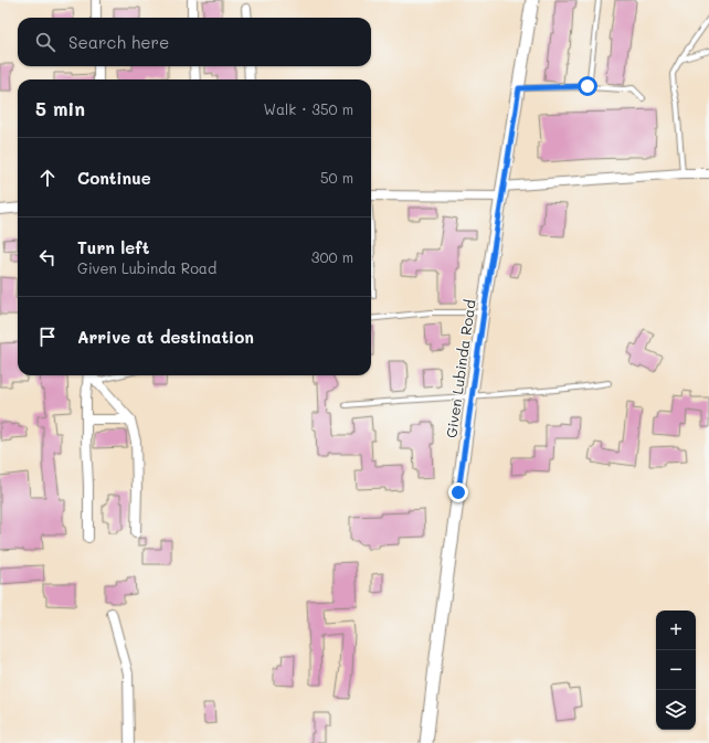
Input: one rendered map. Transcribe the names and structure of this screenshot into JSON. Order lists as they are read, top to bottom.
{
  "streets": {
    "street": ["Given Lubinda Road"]
  },
  "page": {
    "search": "Search here",
    "heading": ["5 min", "Walk · 350 m"],
    "list": [
      ["Continue", "50 m"],
      ["Turn left", "Given Lubinda Road", "300 m"],
      "Arrive at destination"
    ],
    "map_buttons": ["+", "−"]
  }
}
